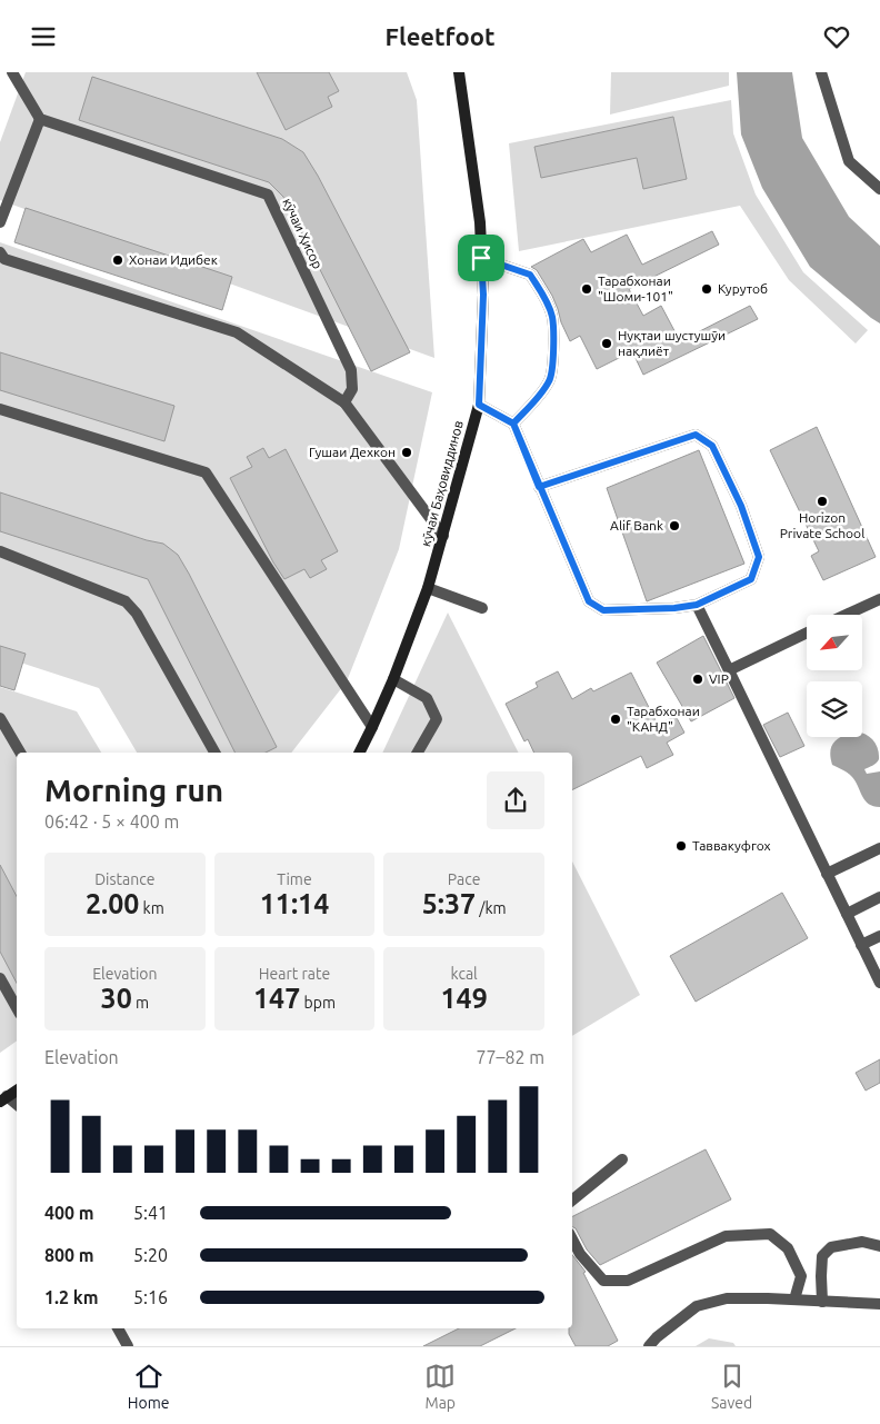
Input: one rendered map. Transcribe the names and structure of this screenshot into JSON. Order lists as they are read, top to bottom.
{
  "streets": {
    "street": ["кӯчаи Ҳисор", "кӯчаи Баҳовиддинов"]
  },
  "places": [
    "Хонаи Идибек",
    "Тарабхонаи \"Шоми-101\"",
    "Курутоб",
    "Нуқтаи шустушӯи нақлиёт",
    "Гушаи Дехкон",
    "Horizon Private School",
    "Alif Bank",
    "VIP",
    "Тарабхонаи \"КАНД\"",
    "Таввакуфгох"
  ],
  "north": "bottom left",
  "page": {
    "header": "Fleetfoot",
    "heading": ["Morning run", "06:42 · 5 × 400 m"],
    "stats": [
      ["Distance", "2.00 km"],
      ["Time", "11:14"],
      ["Pace", "5:37 /km"],
      ["Elevation", "30 m"],
      ["Heart rate", "147 bpm"],
      ["kcal", "149"]
    ],
    "chart": ["Elevation", "77–82 m"],
    "list": [
      {
        "name": "400 m",
        "note": "5:41"
      },
      {
        "name": "800 m",
        "note": "5:20"
      },
      {
        "name": "1.2 km",
        "note": "5:16"
      }
    ],
    "tabs": ["Home", "Map", "Saved"]
  }
}
